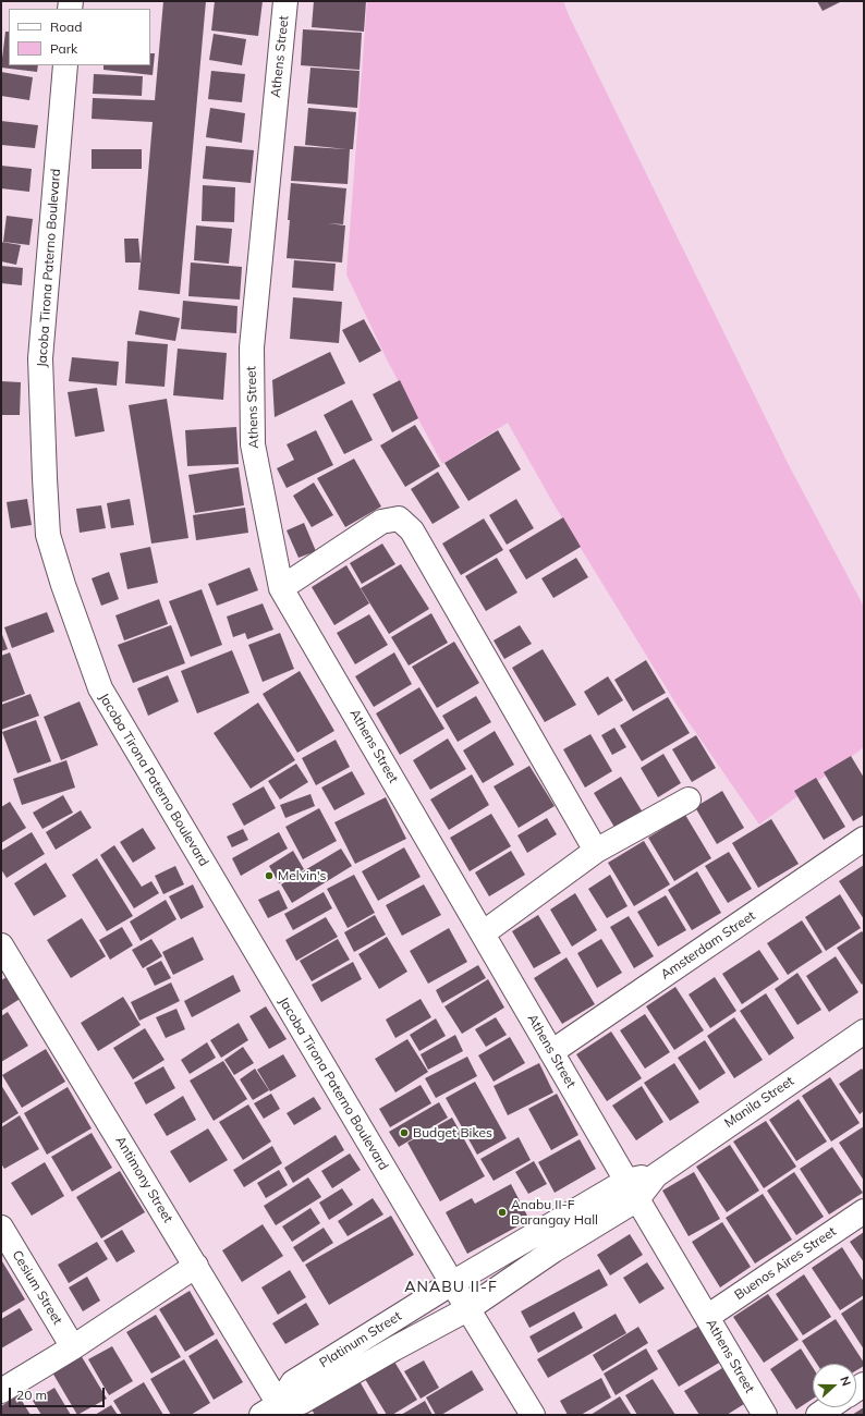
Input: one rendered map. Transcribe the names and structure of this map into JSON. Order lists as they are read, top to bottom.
{
  "streets": {
    "street": [
      "Athens Street",
      "Jacoba Tirona Paterno Boulevard",
      "Amsterdam Street",
      "Manila Street",
      "Antimony Street",
      "Buenos Aires Street",
      "Cesium Street",
      "Platinum Street"
    ]
  },
  "crossings": [
    ["Athens Street", "Amsterdam Street"],
    ["Athens Street", "Manila Street"],
    ["Athens Street", "Buenos Aires Street"],
    ["Jacoba Tirona Paterno Boulevard", "Manila Street"],
    ["Jacoba Tirona Paterno Boulevard", "Platinum Street"],
    ["Manila Street", "Platinum Street"],
    ["Antimony Street", "Platinum Street"]
  ],
  "districts": ["ANABU II-F"],
  "places": ["Melvin's", "Budget Bikes", "Anabu II-F Barangay Hall"],
  "legend": ["Road", "Park"],
  "scale_bar": "20 m",
  "north": "right"
}
